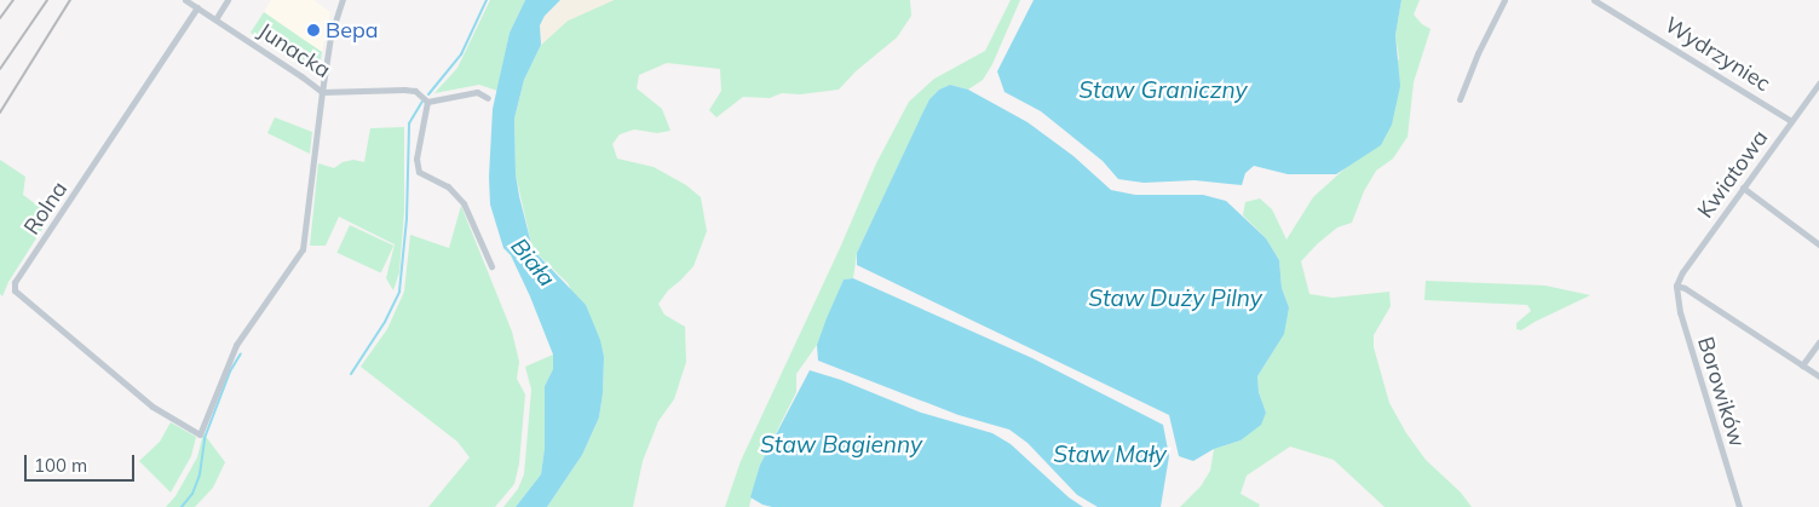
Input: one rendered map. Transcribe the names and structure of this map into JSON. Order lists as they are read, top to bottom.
{
  "streets": {
    "street": [
      "Junacka",
      "Wydrzyniec",
      "Kwiatowa",
      "Rolna",
      "Borowików"
    ]
  },
  "crossings": [
    ["Junacka", "Rolna"],
    ["Wydrzyniec", "Kwiatowa"],
    ["Kwiatowa", "Borowików"]
  ],
  "water": [
    "Staw Graniczny",
    "Biała",
    "Staw Duży Pilny",
    "Staw Bagienny",
    "Staw Mały"
  ],
  "places": ["Bepa"],
  "scale_bar": "100 m"
}
